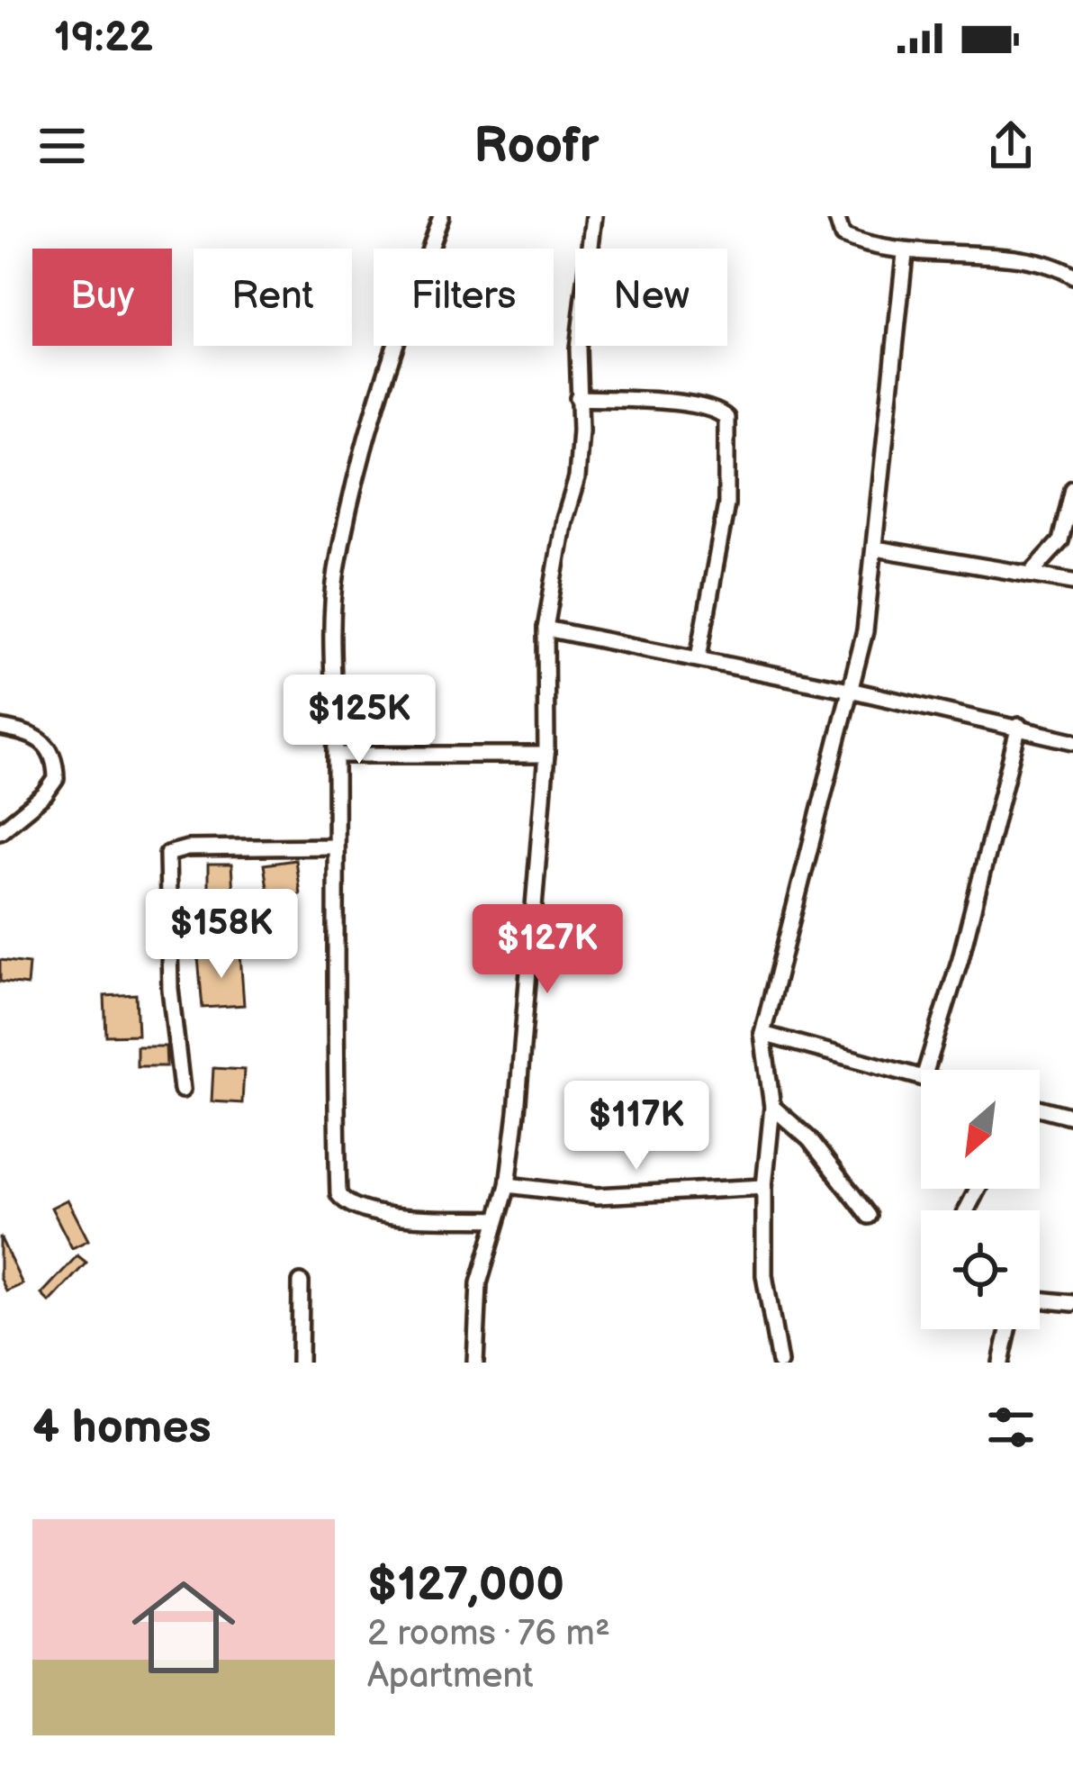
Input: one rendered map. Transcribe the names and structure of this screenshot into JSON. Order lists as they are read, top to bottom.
{
  "north": "bottom left",
  "page": {
    "status": "19:22",
    "header": "Roofr",
    "chip": [
      "Buy",
      "Rent",
      "Filters",
      "New"
    ],
    "price": [
      "$125K",
      "$158K",
      "$127K",
      "$117K"
    ],
    "heading": "4 homes",
    "list": [
      {
        "name": "$127,000",
        "note": "2 rooms · 76 m² · Apartment"
      }
    ]
  }
}
